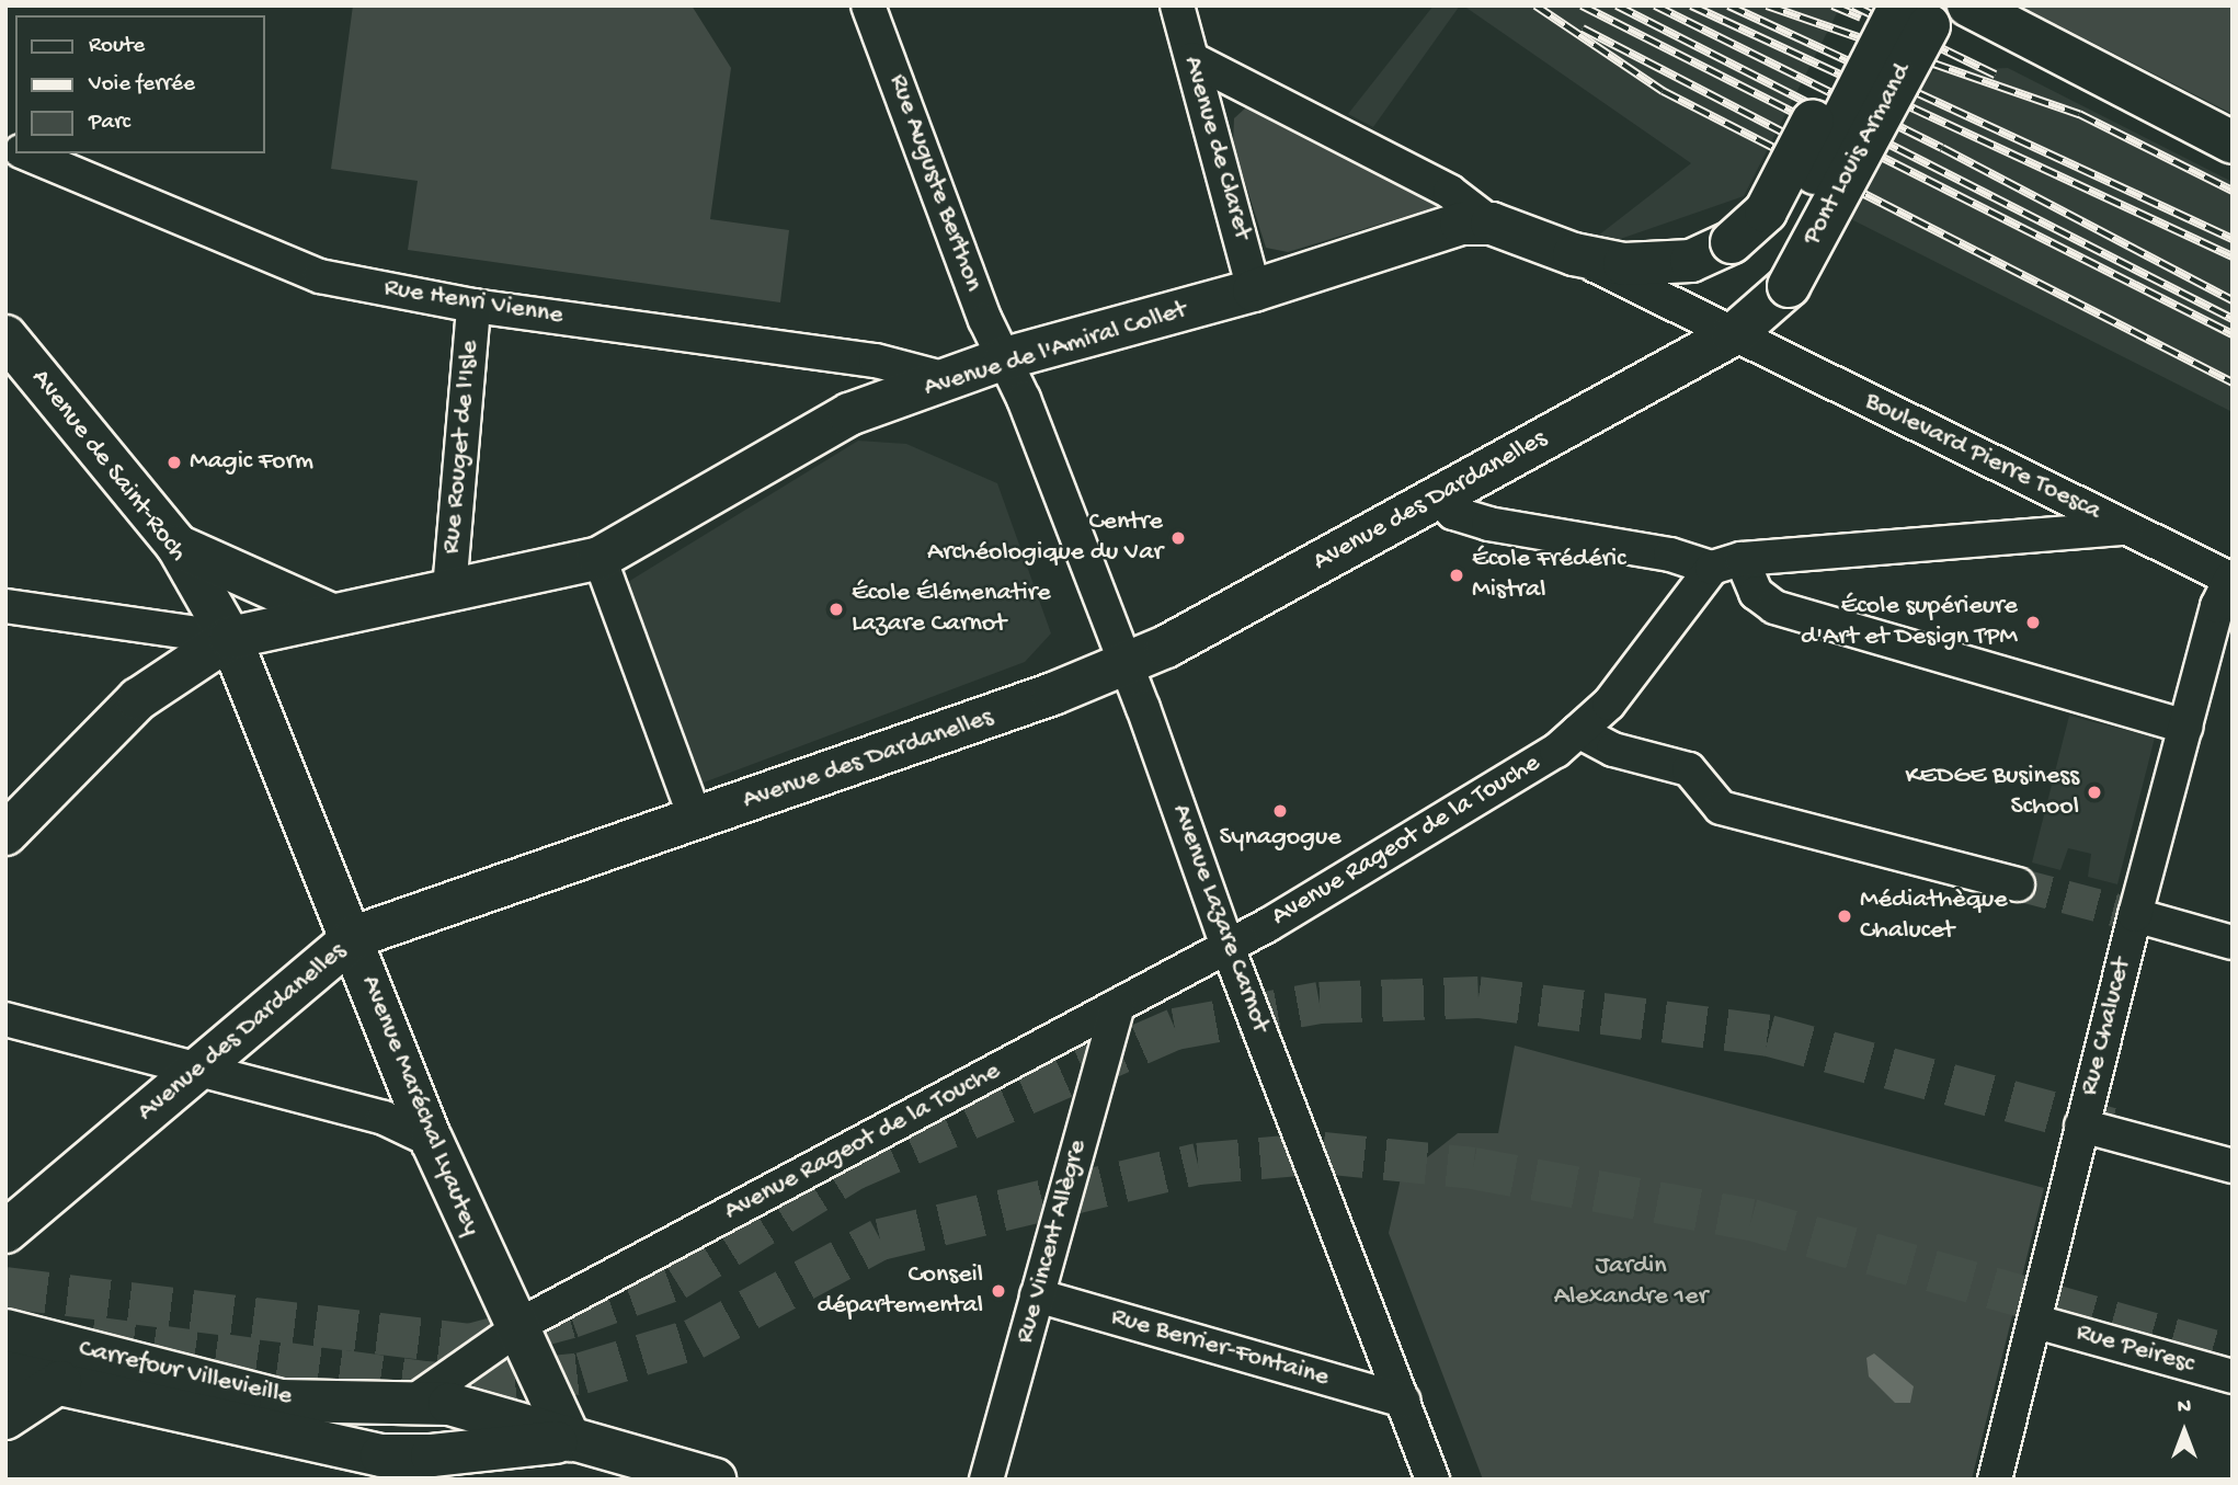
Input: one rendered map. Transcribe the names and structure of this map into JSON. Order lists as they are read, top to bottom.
{
  "streets": {
    "main road": [
      "Pont Louis Armand",
      "Avenue de l'Amiral Collet",
      "Avenue de Saint-Roch",
      "Avenue des Dardanelles",
      "Avenue Maréchal Lyautey",
      "Carrefour Villevieille"
    ],
    "street": [
      "Avenue de Claret",
      "Rue Auguste Berthon",
      "Rue Henri Vienne",
      "Rue Rouget de l'Isle",
      "Boulevard Pierre Toesca",
      "Avenue Rageot de la Touche",
      "Avenue Lazare Carnot",
      "Rue Chalucet",
      "Rue Vincent Allègre",
      "Rue Berrier-Fontaine",
      "Rue Peiresc"
    ]
  },
  "crossings": [
    ["Avenue de Claret", "Avenue de l'Amiral Collet"],
    ["Pont Louis Armand", "Boulevard Pierre Toesca"],
    ["Pont Louis Armand", "Avenue des Dardanelles"],
    ["Rue Auguste Berthon", "Avenue de l'Amiral Collet"],
    ["Rue Auguste Berthon", "Avenue Lazare Carnot"],
    ["Rue Henri Vienne", "Avenue de l'Amiral Collet"],
    ["Rue Henri Vienne", "Rue Rouget de l'Isle"],
    ["Avenue de l'Amiral Collet", "Rue Rouget de l'Isle"],
    ["Avenue de l'Amiral Collet", "Avenue de Saint-Roch"],
    ["Avenue de l'Amiral Collet", "Avenue Lazare Carnot"],
    ["Avenue de l'Amiral Collet", "Avenue Maréchal Lyautey"],
    ["Boulevard Pierre Toesca", "Avenue des Dardanelles"],
    ["Boulevard Pierre Toesca", "Rue Chalucet"],
    ["Avenue de Saint-Roch", "Avenue Maréchal Lyautey"],
    ["Avenue des Dardanelles", "Avenue Lazare Carnot"],
    ["Avenue des Dardanelles", "Avenue Maréchal Lyautey"],
    ["Avenue Rageot de la Touche", "Avenue Lazare Carnot"],
    ["Avenue Rageot de la Touche", "Avenue Maréchal Lyautey"],
    ["Avenue Rageot de la Touche", "Rue Vincent Allègre"],
    ["Avenue Rageot de la Touche", "Carrefour Villevieille"],
    ["Avenue Lazare Carnot", "Rue Berrier-Fontaine"],
    ["Rue Chalucet", "Rue Peiresc"],
    ["Avenue Maréchal Lyautey", "Carrefour Villevieille"],
    ["Rue Vincent Allègre", "Rue Berrier-Fontaine"]
  ],
  "parks": ["Jardin Alexandre 1er"],
  "places": [
    "Magic Form",
    "Centre Archéologique du Var",
    "École Frédéric Mistral",
    "École Élémenatire Lazare Carnot",
    "École supérieure d'Art et Design TPM",
    "KEDGE Business School",
    "Synagogue",
    "Médiathèque Chalucet",
    "Conseil départemental"
  ],
  "legend": ["Route", "Voie ferrée", "Parc"],
  "north": "top"
}
